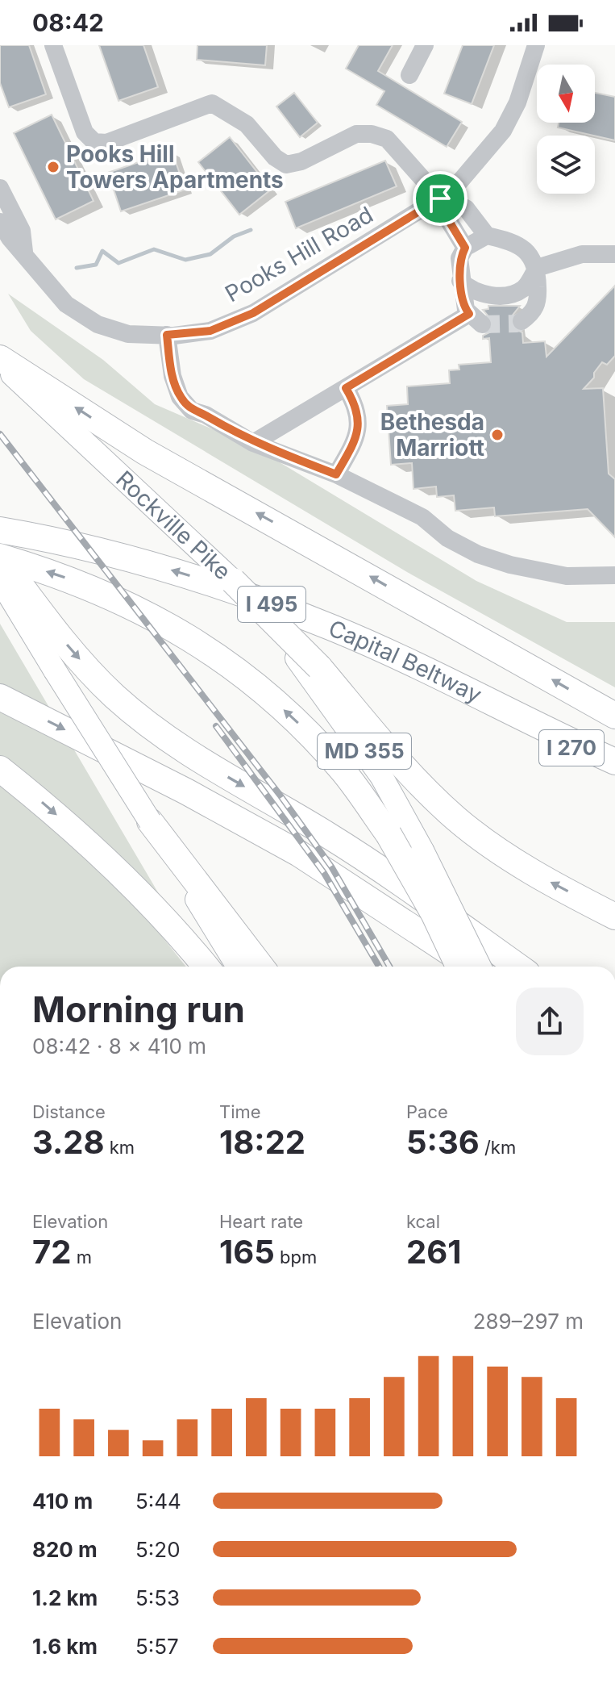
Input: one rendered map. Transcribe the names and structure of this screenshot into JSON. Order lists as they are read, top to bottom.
{
  "streets": {
    "highway": ["I 495", "Capital Beltway", "I 270"],
    "main road": ["Rockville Pike", "MD 355"],
    "street": ["Pooks Hill Road"]
  },
  "crossings": [
    ["Capital Beltway", "I 270"]
  ],
  "places": ["Pooks Hill Towers Apartments", "Bethesda Marriott"],
  "north": "bottom",
  "page": {
    "status": "08:42",
    "heading": ["Morning run", "08:42 · 8 × 410 m"],
    "stats": [
      ["Distance", "3.28 km"],
      ["Time", "18:22"],
      ["Pace", "5:36 /km"],
      ["Elevation", "72 m"],
      ["Heart rate", "165 bpm"],
      ["kcal", "261"]
    ],
    "chart": ["Elevation", "289–297 m"],
    "list": [
      {
        "name": "410 m",
        "note": "5:44"
      },
      {
        "name": "820 m",
        "note": "5:20"
      },
      {
        "name": "1.2 km",
        "note": "5:53"
      },
      {
        "name": "1.6 km",
        "note": "5:57"
      }
    ]
  }
}
